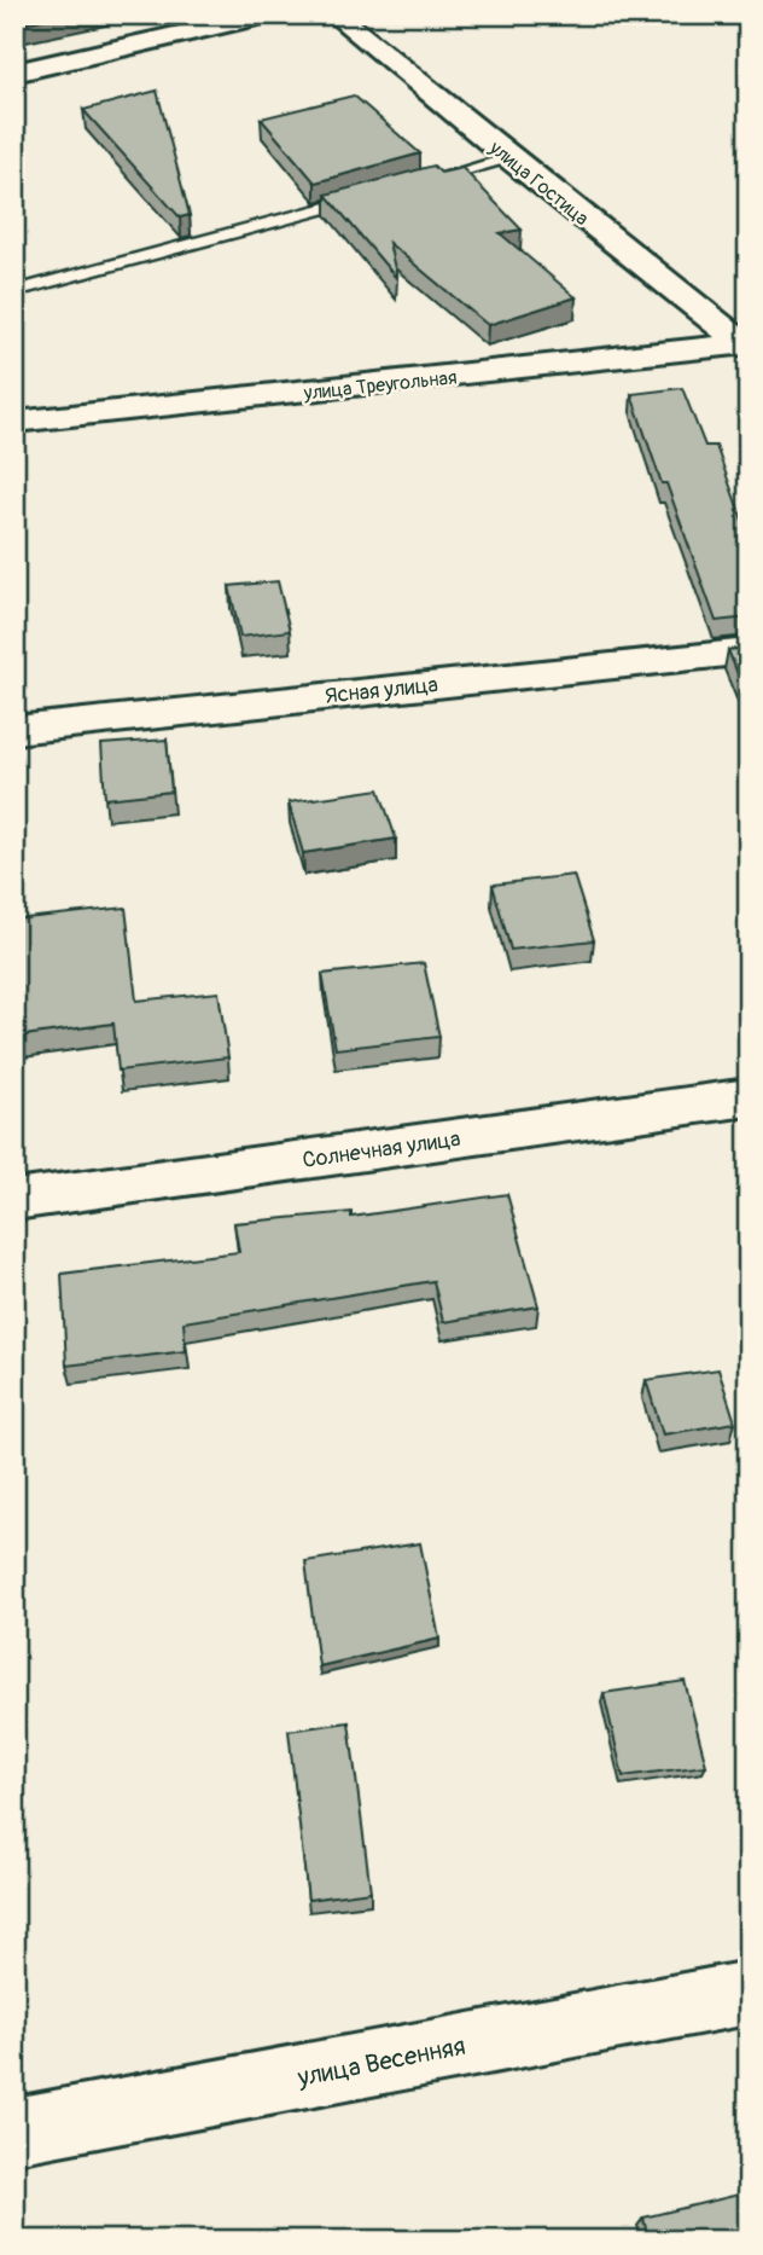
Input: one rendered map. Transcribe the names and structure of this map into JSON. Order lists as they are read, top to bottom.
{
  "streets": {
    "street": [
      "улица Гостица",
      "улица Треугольная",
      "Ясная улица",
      "Солнечная улица",
      "улица Весенняя"
    ]
  },
  "crossings": [
    ["улица Гостица", "улица Треугольная"]
  ]
}
